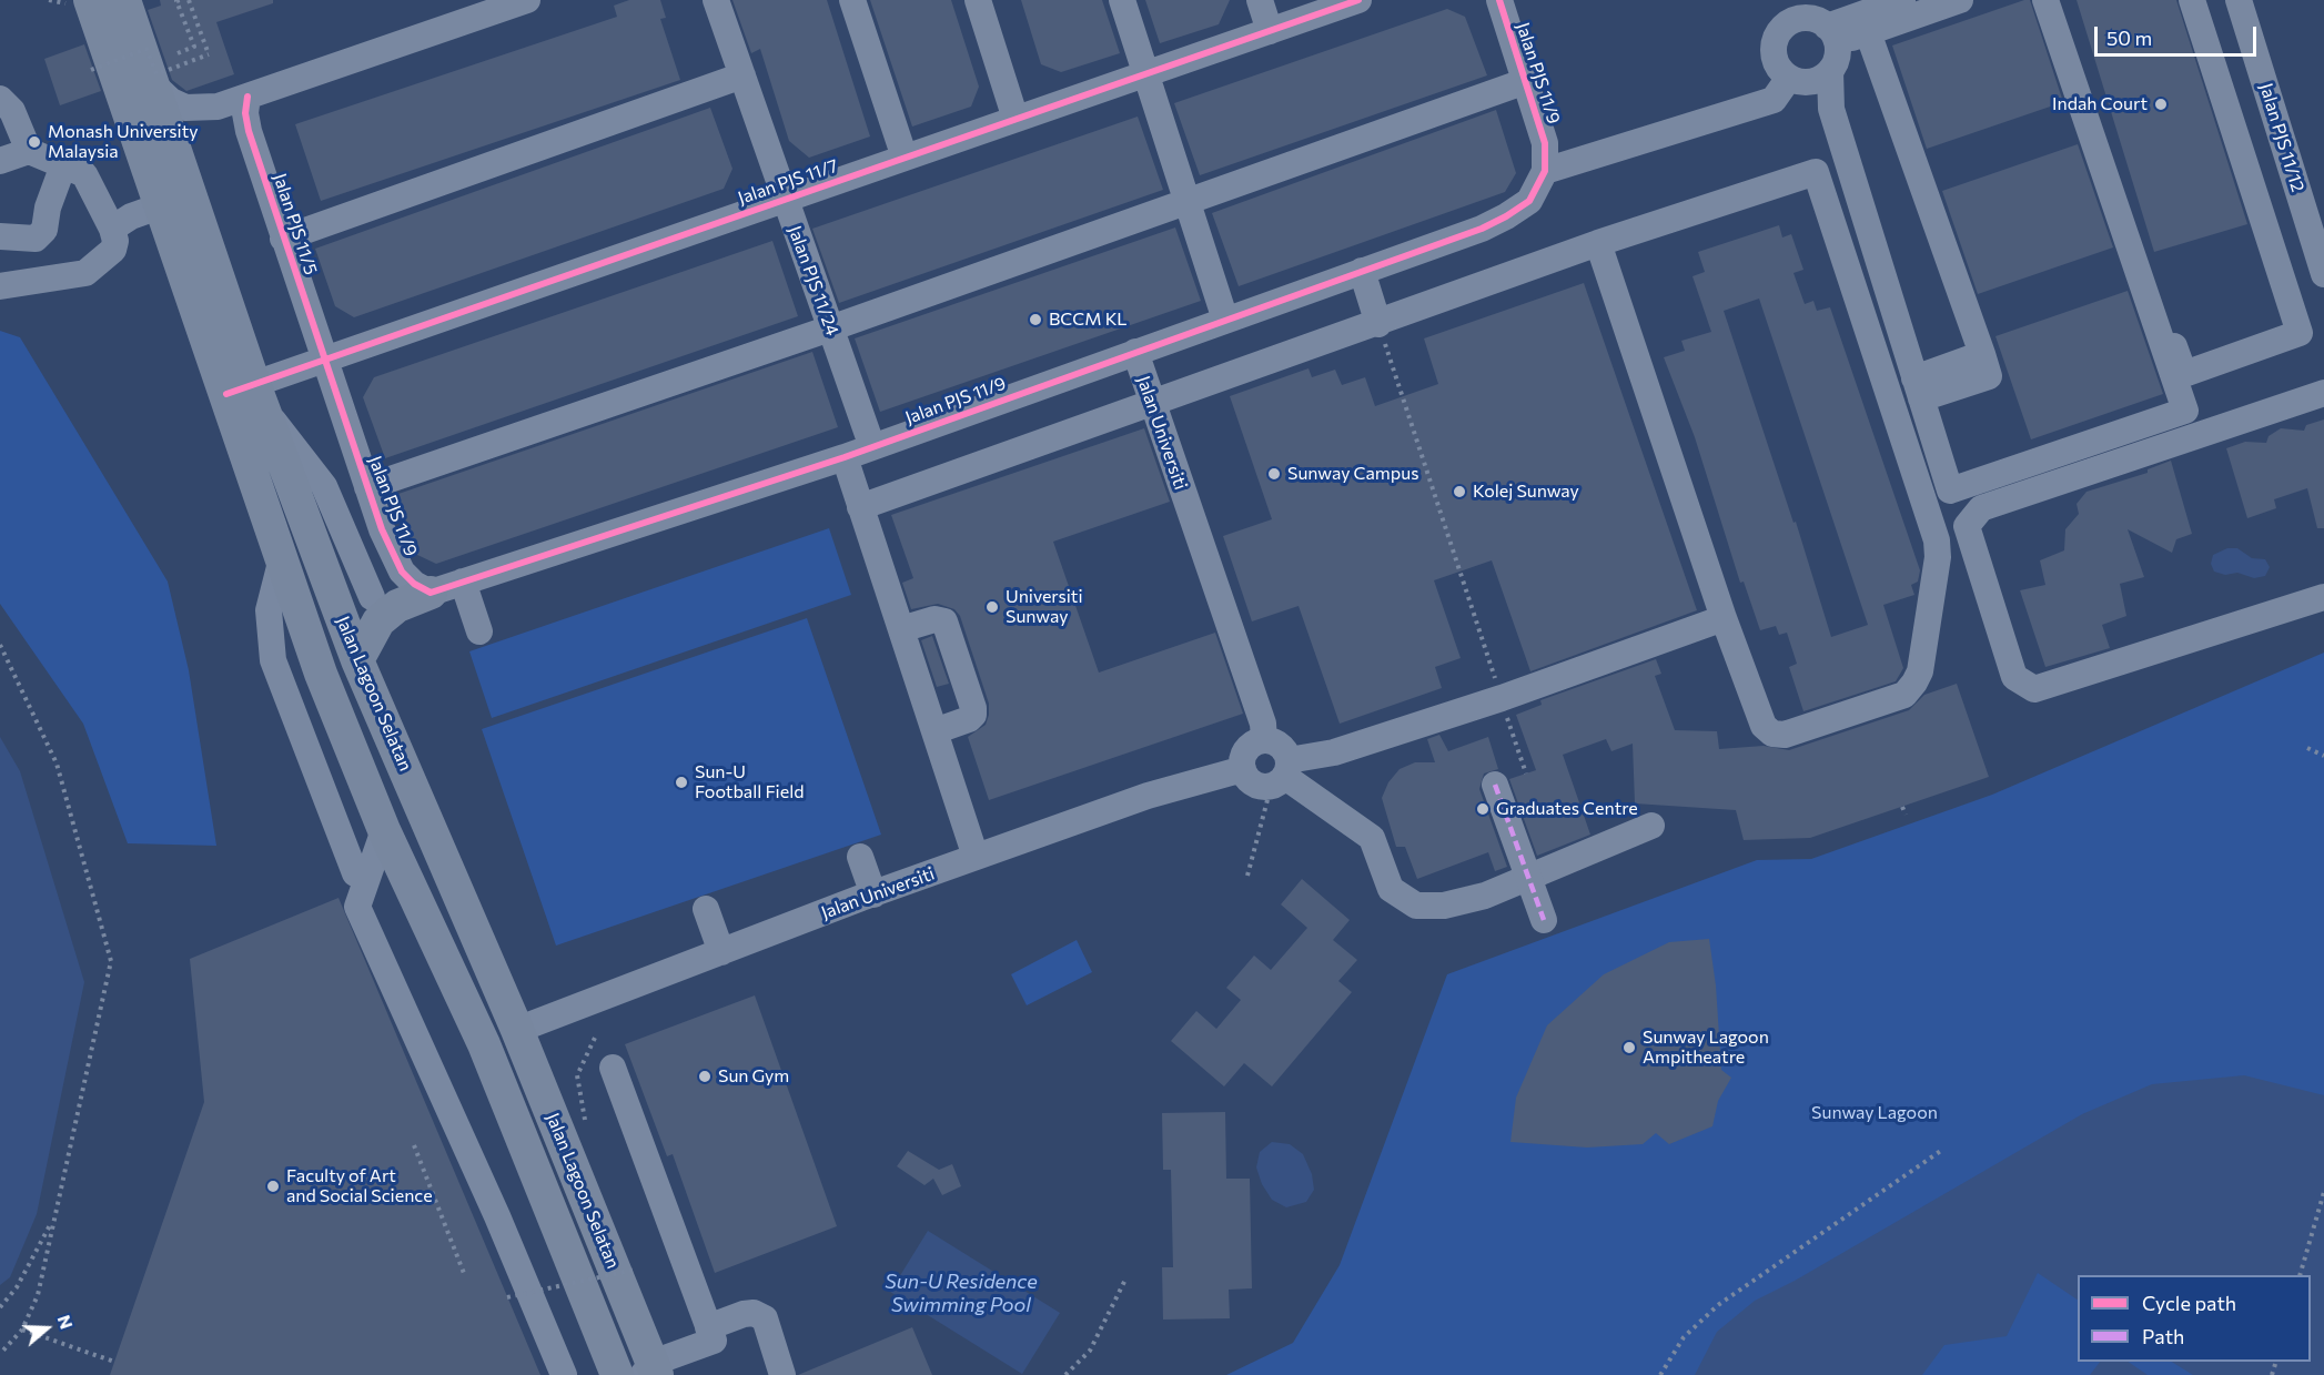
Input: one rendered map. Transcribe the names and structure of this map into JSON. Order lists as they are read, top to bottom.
{
  "streets": {
    "main road": ["Jalan Lagoon Selatan"],
    "street": [
      "Jalan PJS 11/9",
      "Jalan PJS 11/12",
      "Jalan PJS 11/7",
      "Jalan PJS 11/5",
      "Jalan PJS 11/24",
      "Jalan Universiti"
    ]
  },
  "crossings": [
    ["Jalan PJS 11/9", "Jalan PJS 11/7"],
    ["Jalan PJS 11/9", "Jalan PJS 11/5"],
    ["Jalan PJS 11/9", "Jalan PJS 11/24"],
    ["Jalan PJS 11/9", "Jalan Universiti"],
    ["Jalan PJS 11/7", "Jalan PJS 11/5"],
    ["Jalan PJS 11/7", "Jalan PJS 11/24"],
    ["Jalan PJS 11/7", "Jalan Lagoon Selatan"],
    ["Jalan Universiti", "Jalan Lagoon Selatan"]
  ],
  "water": ["Sun-U Residence Swimming Pool"],
  "parks": ["Sunway Lagoon"],
  "places": [
    "Indah Court",
    "Monash University Malaysia",
    "BCCM KL",
    "Sunway Campus",
    "Kolej Sunway",
    "Universiti Sunway",
    "Sun-U Football Field",
    "Graduates Centre",
    "Sunway Lagoon Ampitheatre",
    "Sun Gym",
    "Faculty of Art and Social Science"
  ],
  "legend": ["Cycle path", "Path"],
  "scale_bar": "50 m",
  "north": "right"
}
